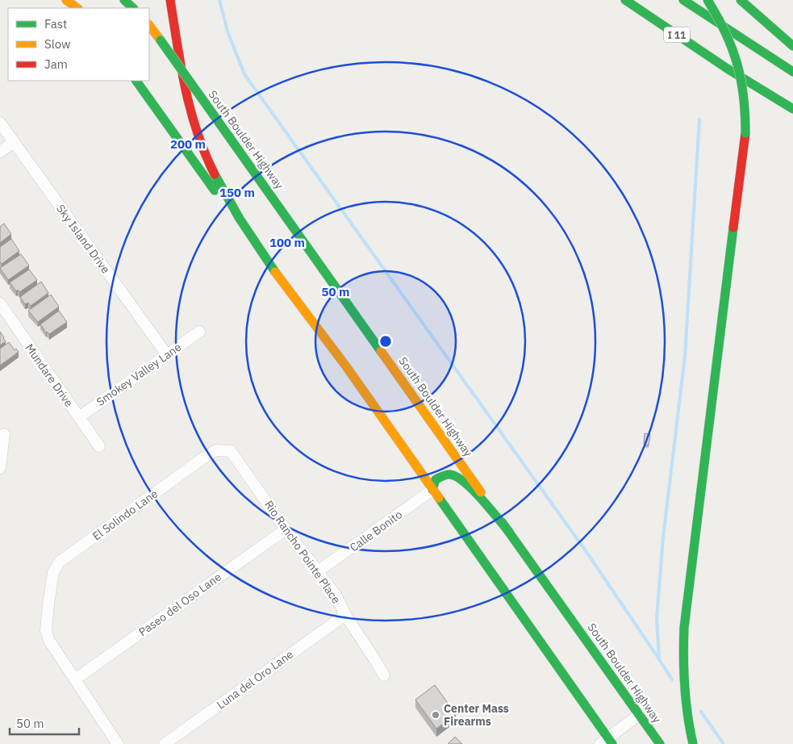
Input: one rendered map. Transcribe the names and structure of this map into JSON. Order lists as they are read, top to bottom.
{
  "streets": {
    "main road": ["I 11", "South Boulder Highway"],
    "street": [
      "Sky Island Drive",
      "Smokey Valley Lane",
      "Mundare Drive",
      "El Solindo Lane",
      "Calle Bonito",
      "Rio Rancho Pointe Place",
      "Paseo del Oso Lane",
      "Luna del Oro Lane"
    ]
  },
  "crossings": [
    ["Sky Island Drive", "Smokey Valley Lane"],
    ["Smokey Valley Lane", "Mundare Drive"],
    ["El Solindo Lane", "Rio Rancho Pointe Place"],
    ["El Solindo Lane", "Paseo del Oso Lane"],
    ["Calle Bonito", "Rio Rancho Pointe Place"],
    ["Rio Rancho Pointe Place", "Paseo del Oso Lane"],
    ["Rio Rancho Pointe Place", "Luna del Oro Lane"]
  ],
  "places": ["Center Mass Firearms"],
  "legend": ["Fast", "Slow", "Jam"],
  "scale_bar": "50 m",
  "rings": [
    "200 m",
    "150 m",
    "100 m",
    "50 m"
  ]
}
